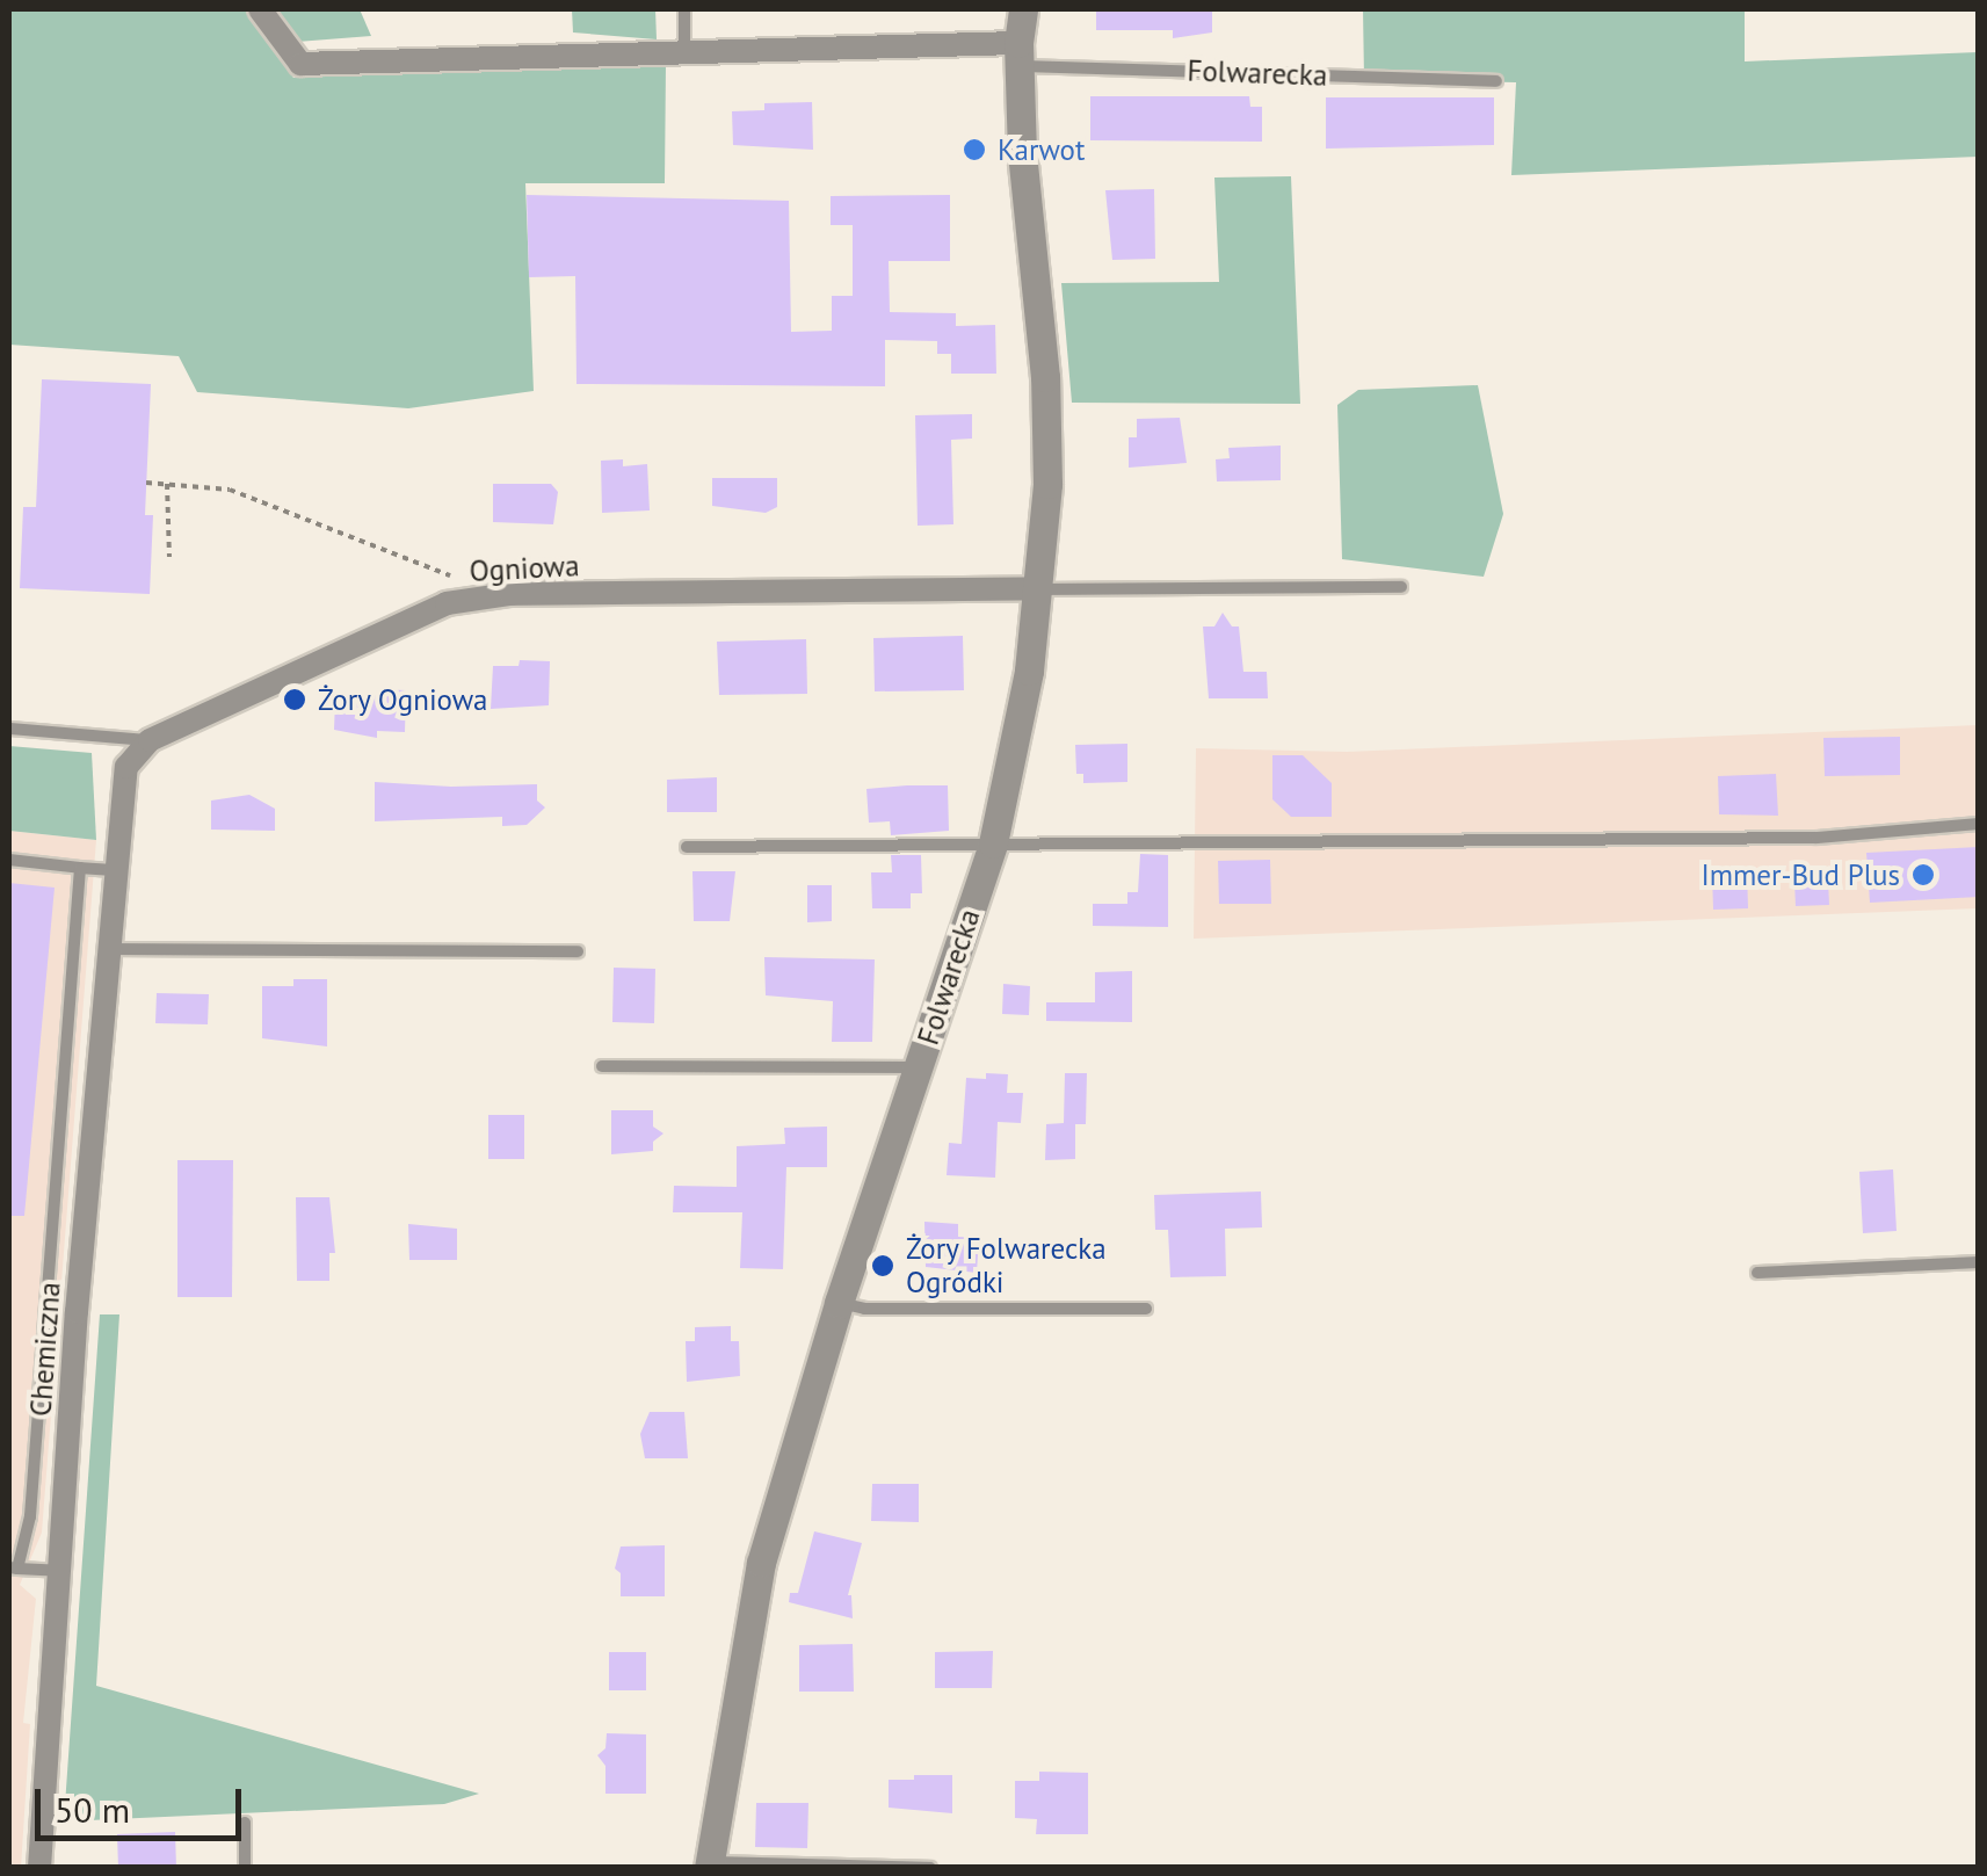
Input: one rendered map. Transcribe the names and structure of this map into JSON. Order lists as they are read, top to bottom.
{
  "streets": {
    "street": ["Folwarecka", "Ogniowa", "Chemiczna"]
  },
  "crossings": [
    ["Folwarecka", "Ogniowa"],
    ["Ogniowa", "Chemiczna"]
  ],
  "places": [
    "Karwot",
    "Żory Ogniowa",
    "Immer-Bud Plus",
    "Żory Folwarecka Ogródki"
  ],
  "scale_bar": "50 m"
}
